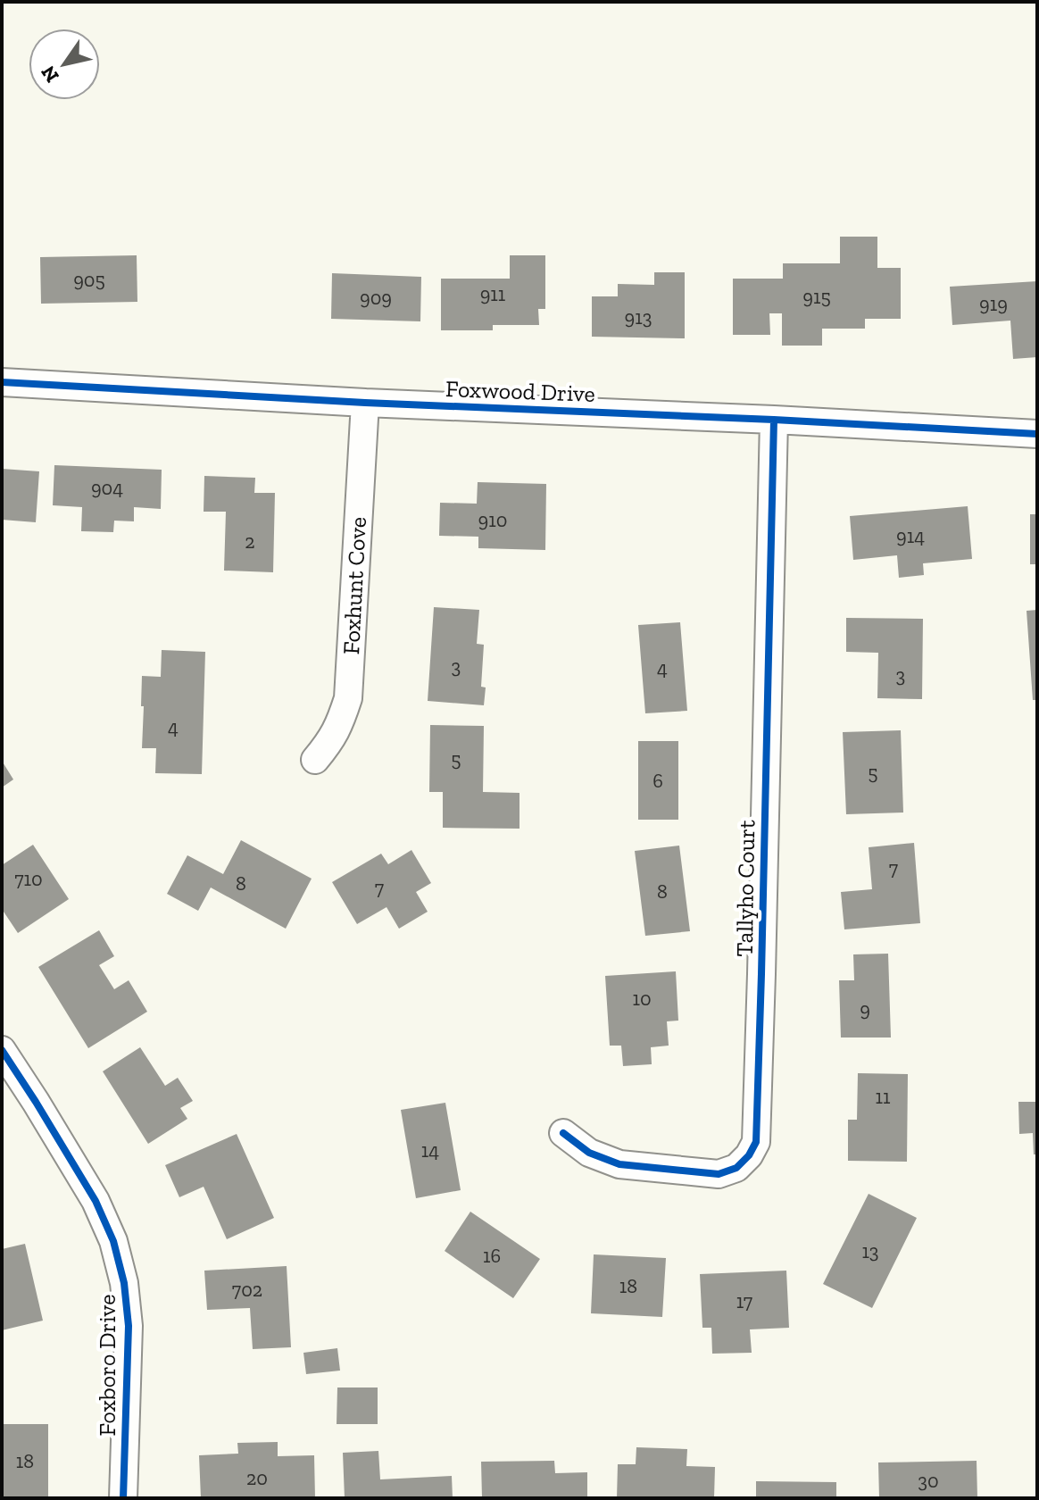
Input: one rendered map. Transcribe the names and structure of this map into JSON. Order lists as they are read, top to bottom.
{
  "streets": {
    "street": [
      "Foxwood Drive",
      "Foxhunt Cove",
      "Tallyho Court",
      "Foxboro Drive"
    ]
  },
  "crossings": [
    ["Foxwood Drive", "Foxhunt Cove"],
    ["Foxwood Drive", "Tallyho Court"]
  ],
  "house_numbers": [
    "905",
    "911",
    "915",
    "909",
    "919",
    "913",
    "904",
    "910",
    "914",
    "2",
    "3",
    "4",
    "3",
    "4",
    "5",
    "5",
    "6",
    "7",
    "710",
    "8",
    "7",
    "8",
    "10",
    "9",
    "11",
    "14",
    "13",
    "16",
    "18",
    "702",
    "17",
    "18",
    "20",
    "30"
  ],
  "north": "bottom left"
}
